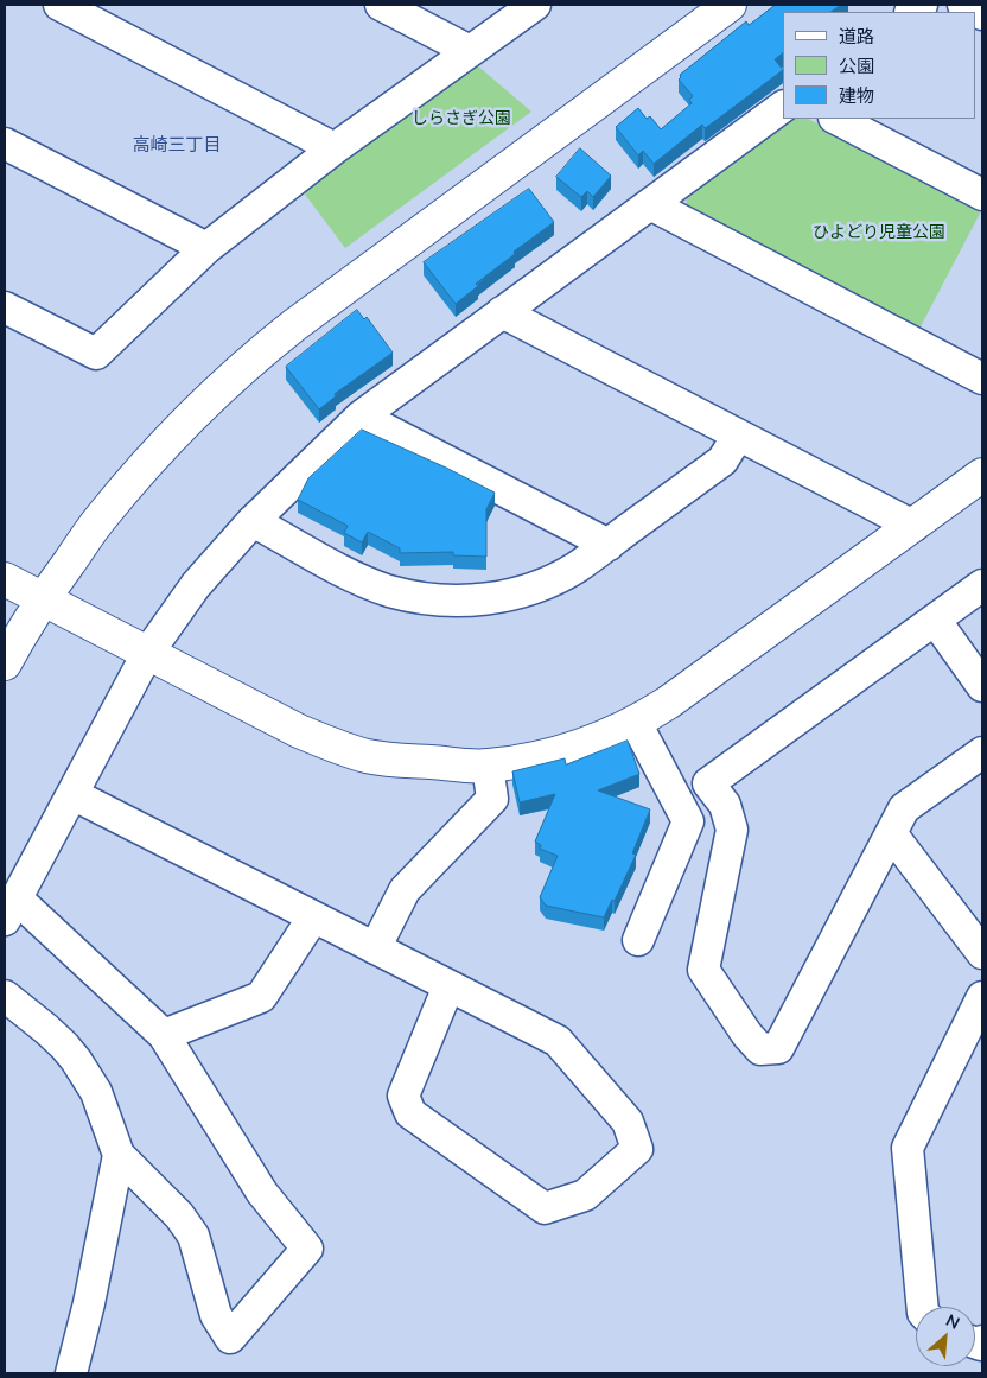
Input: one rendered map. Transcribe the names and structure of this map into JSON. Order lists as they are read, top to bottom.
{
  "districts": ["高崎三丁目"],
  "parks": ["しらさぎ公園", "ひよどり児童公園"],
  "legend": ["道路", "公園", "建物"],
  "north": "top right"
}
